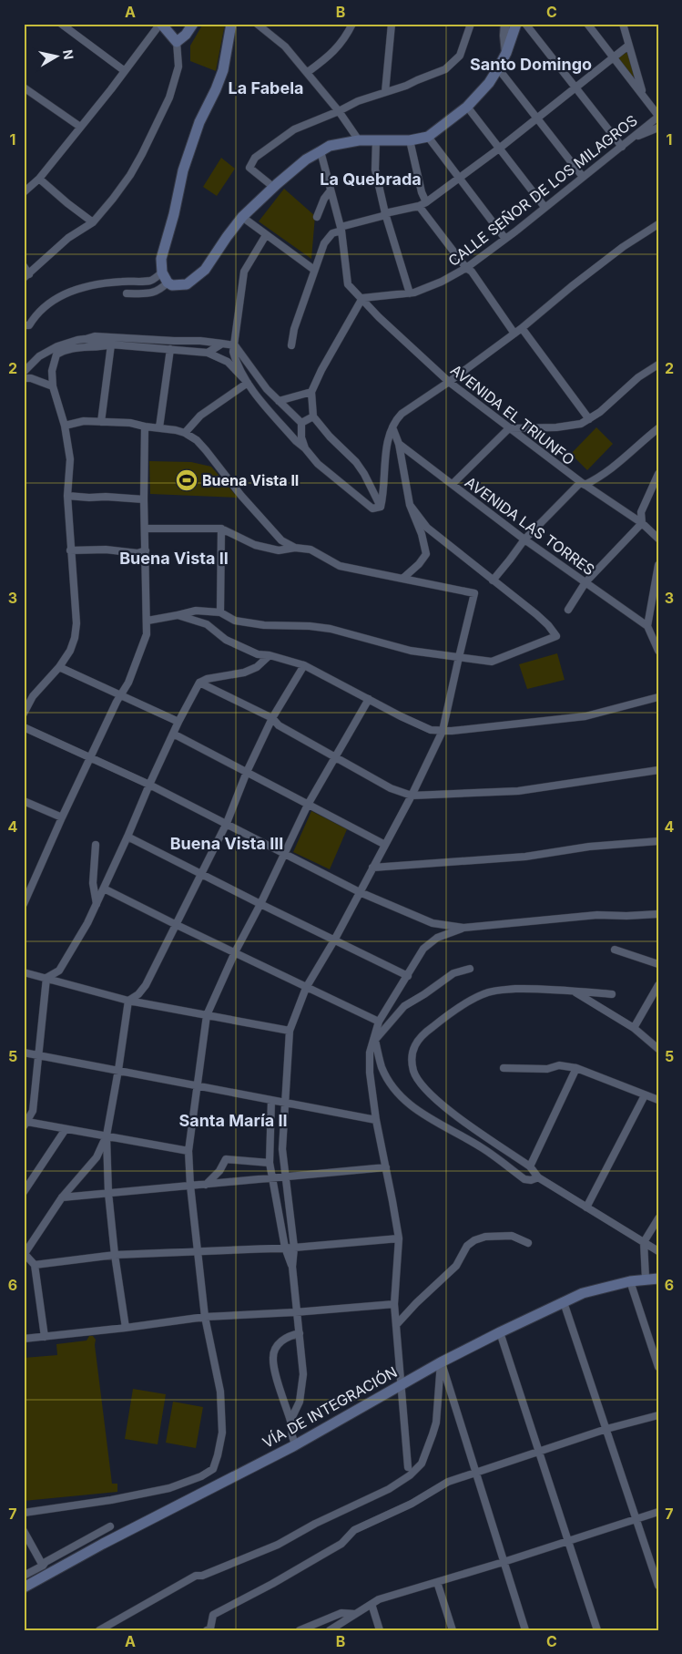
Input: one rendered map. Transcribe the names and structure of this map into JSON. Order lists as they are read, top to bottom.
{
  "streets": {
    "main road": ["VÍA DE INTEGRACIÓN"],
    "street": ["CALLE SEÑOR DE LOS MILAGROS", "AVENIDA EL TRIUNFO", "AVENIDA LAS TORRES"]
  },
  "crossings": [
    ["CALLE SEÑOR DE LOS MILAGROS", "AVENIDA EL TRIUNFO"]
  ],
  "districts": [
    "Santo Domingo",
    "La Fabela",
    "La Quebrada",
    "Buena Vista II",
    "Buena Vista III",
    "Santa María II"
  ],
  "places": {
    "sports": ["Buena Vista II"]
  },
  "north": "right",
  "grid": {
    "columns": ["A", "B", "C"],
    "rows": [
      "1",
      "2",
      "3",
      "4",
      "5",
      "6",
      "7"
    ]
  }
}
